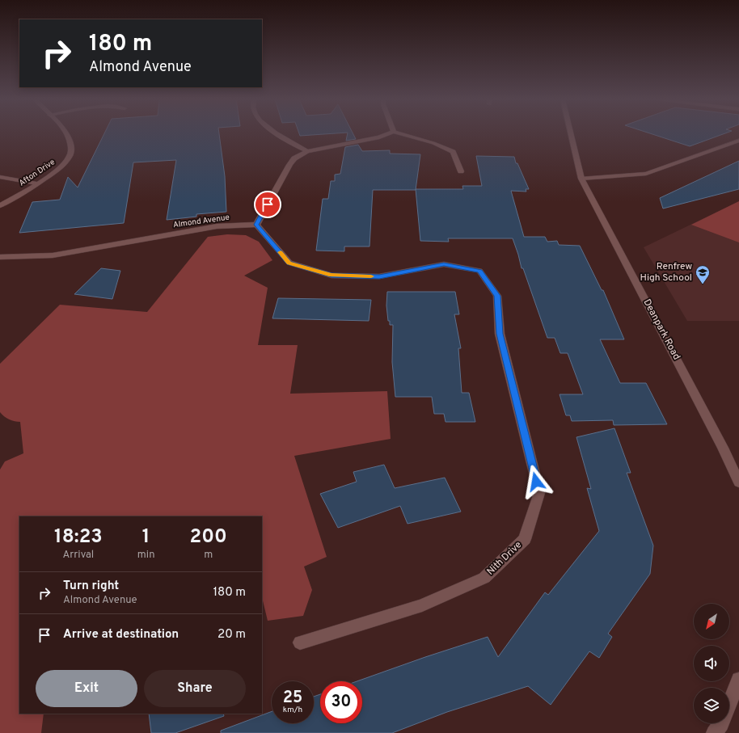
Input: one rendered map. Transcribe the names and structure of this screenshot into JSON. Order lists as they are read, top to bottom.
{
  "streets": {
    "street": [
      "Afton Drive",
      "Almond Avenue",
      "Deanpark Road",
      "Nith Drive"
    ]
  },
  "crossings": [
    ["Almond Avenue", "Nith Drive"]
  ],
  "places": {
    "school or university": ["Renfrew High School"]
  },
  "north": "bottom left",
  "page": {
    "turn": ["180 m", "Almond Avenue"],
    "eta": [
      "18:23",
      "Arrival",
      "1",
      "min",
      "200",
      "m"
    ],
    "list": [
      {
        "name": "Turn right",
        "note": "Almond Avenue",
        "value": "180 m"
      },
      {
        "name": "Arrive at destination",
        "value": "20 m"
      }
    ],
    "buttons": ["Exit", "Share"],
    "speed": "25 km/h",
    "limit": "30"
  }
}
